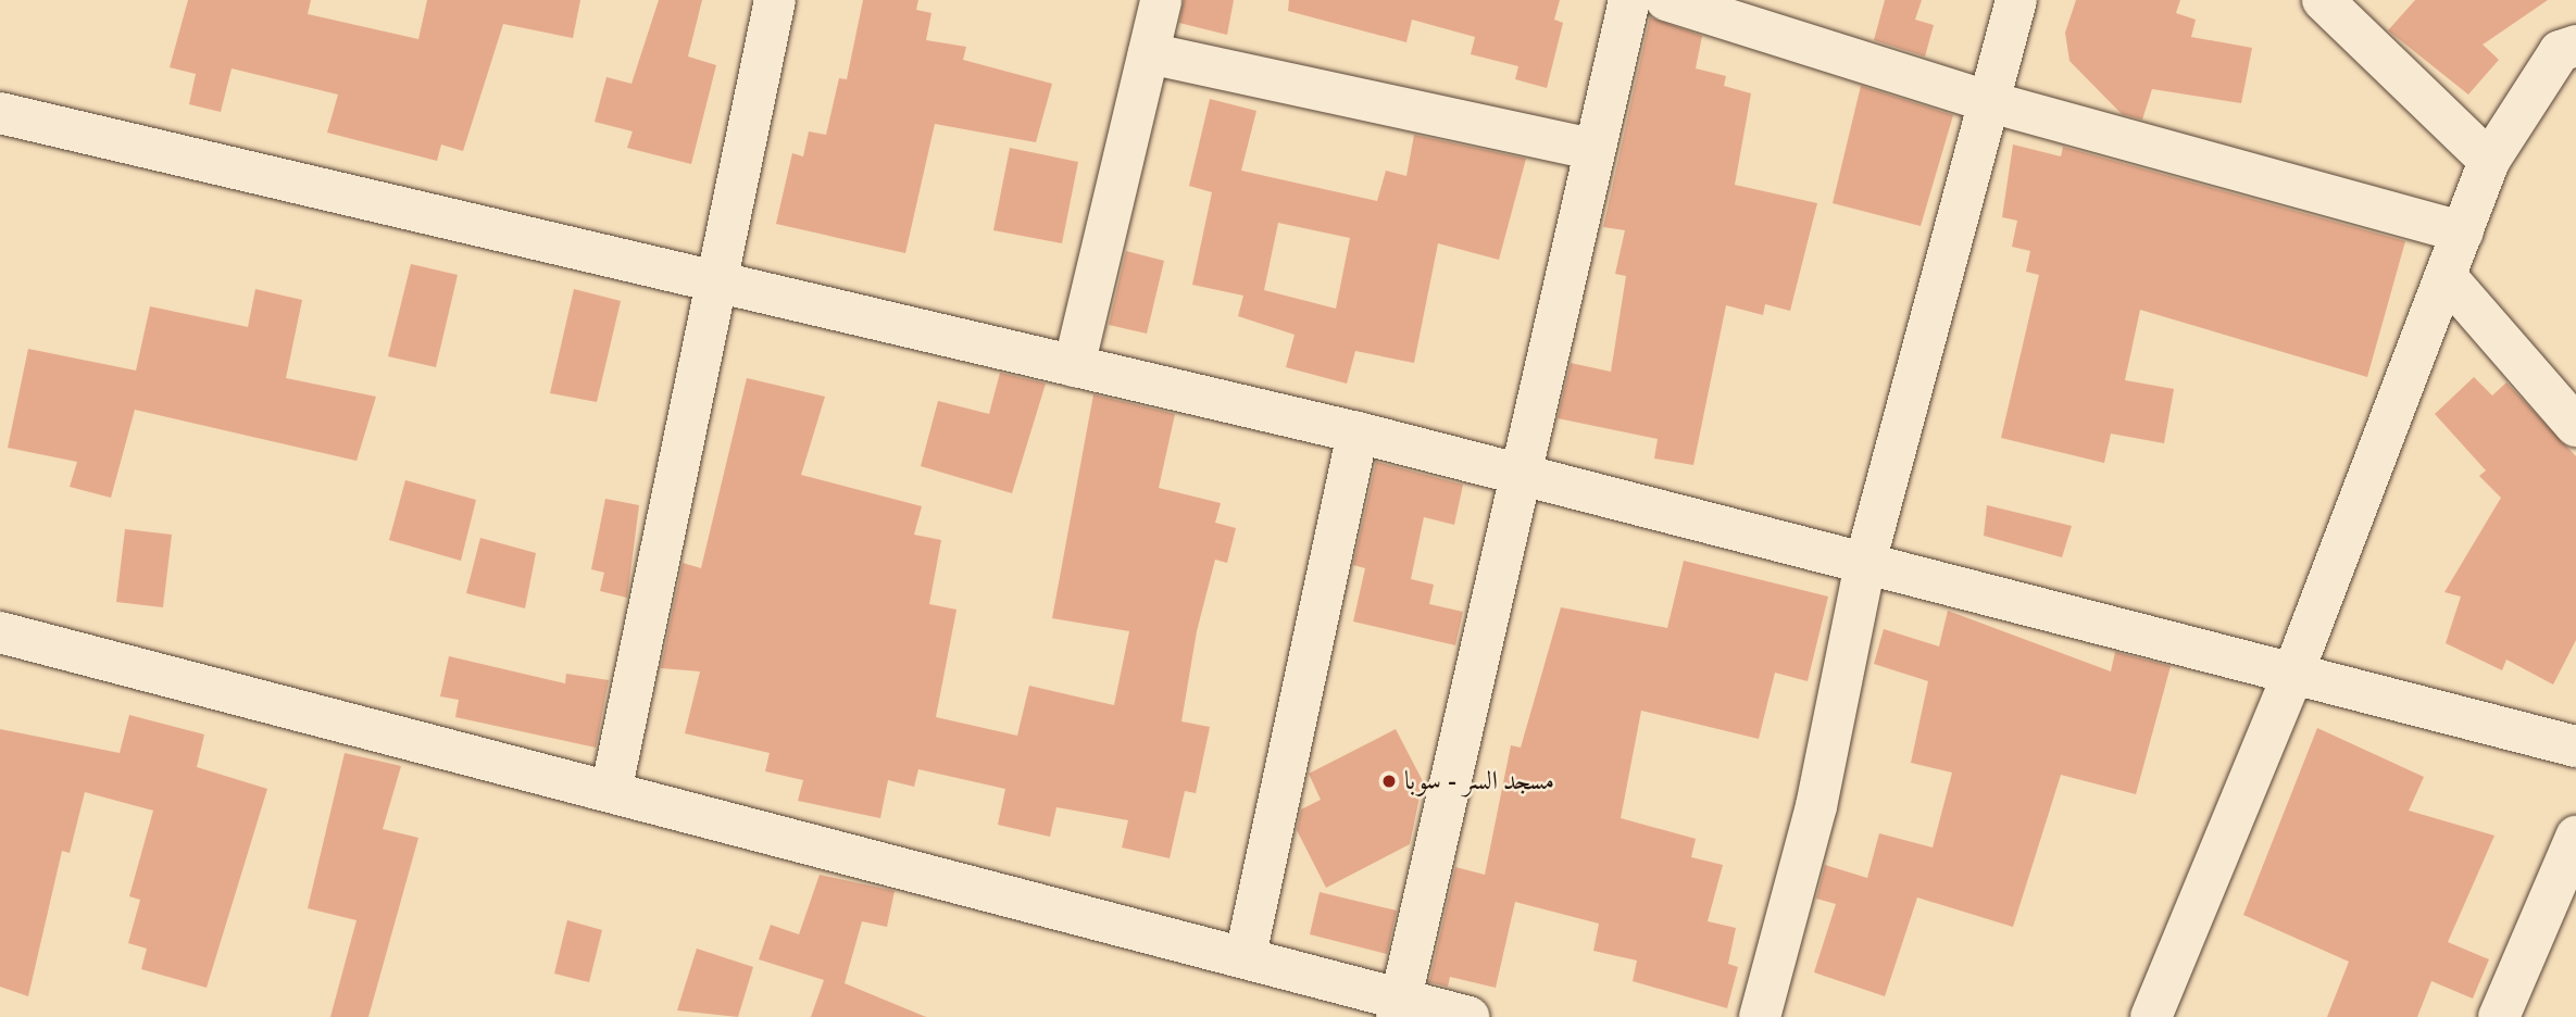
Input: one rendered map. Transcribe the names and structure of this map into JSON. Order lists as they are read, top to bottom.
{
  "places": ["مسجد السر - سوبا"]
}
